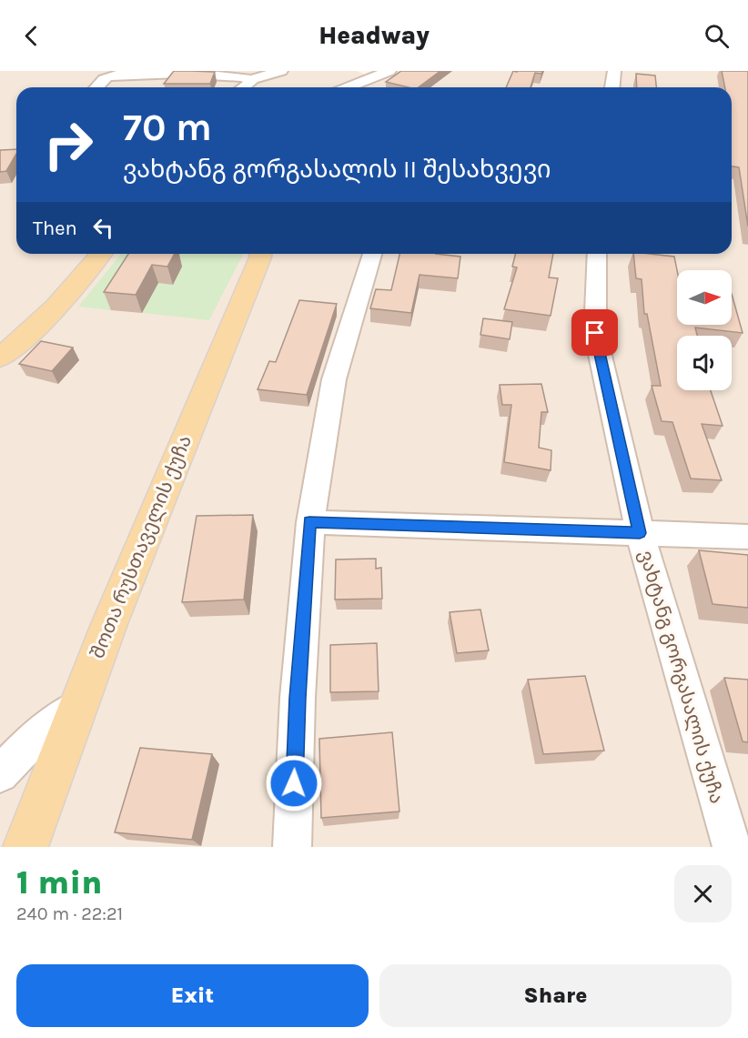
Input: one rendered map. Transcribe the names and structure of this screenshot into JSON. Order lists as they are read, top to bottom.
{
  "streets": {
    "main road": ["შოთა რუსთაველის ქუჩა"],
    "street": ["ვახტანგ გორგასალის ქუჩა"]
  },
  "north": "right",
  "page": {
    "header": "Headway",
    "turn": ["70 m", "ვახტანგ გორგასალის II შესახვევი"],
    "then": "Then",
    "heading": ["1 min", "240 m · 22:21"],
    "buttons": ["Exit", "Share"]
  }
}
